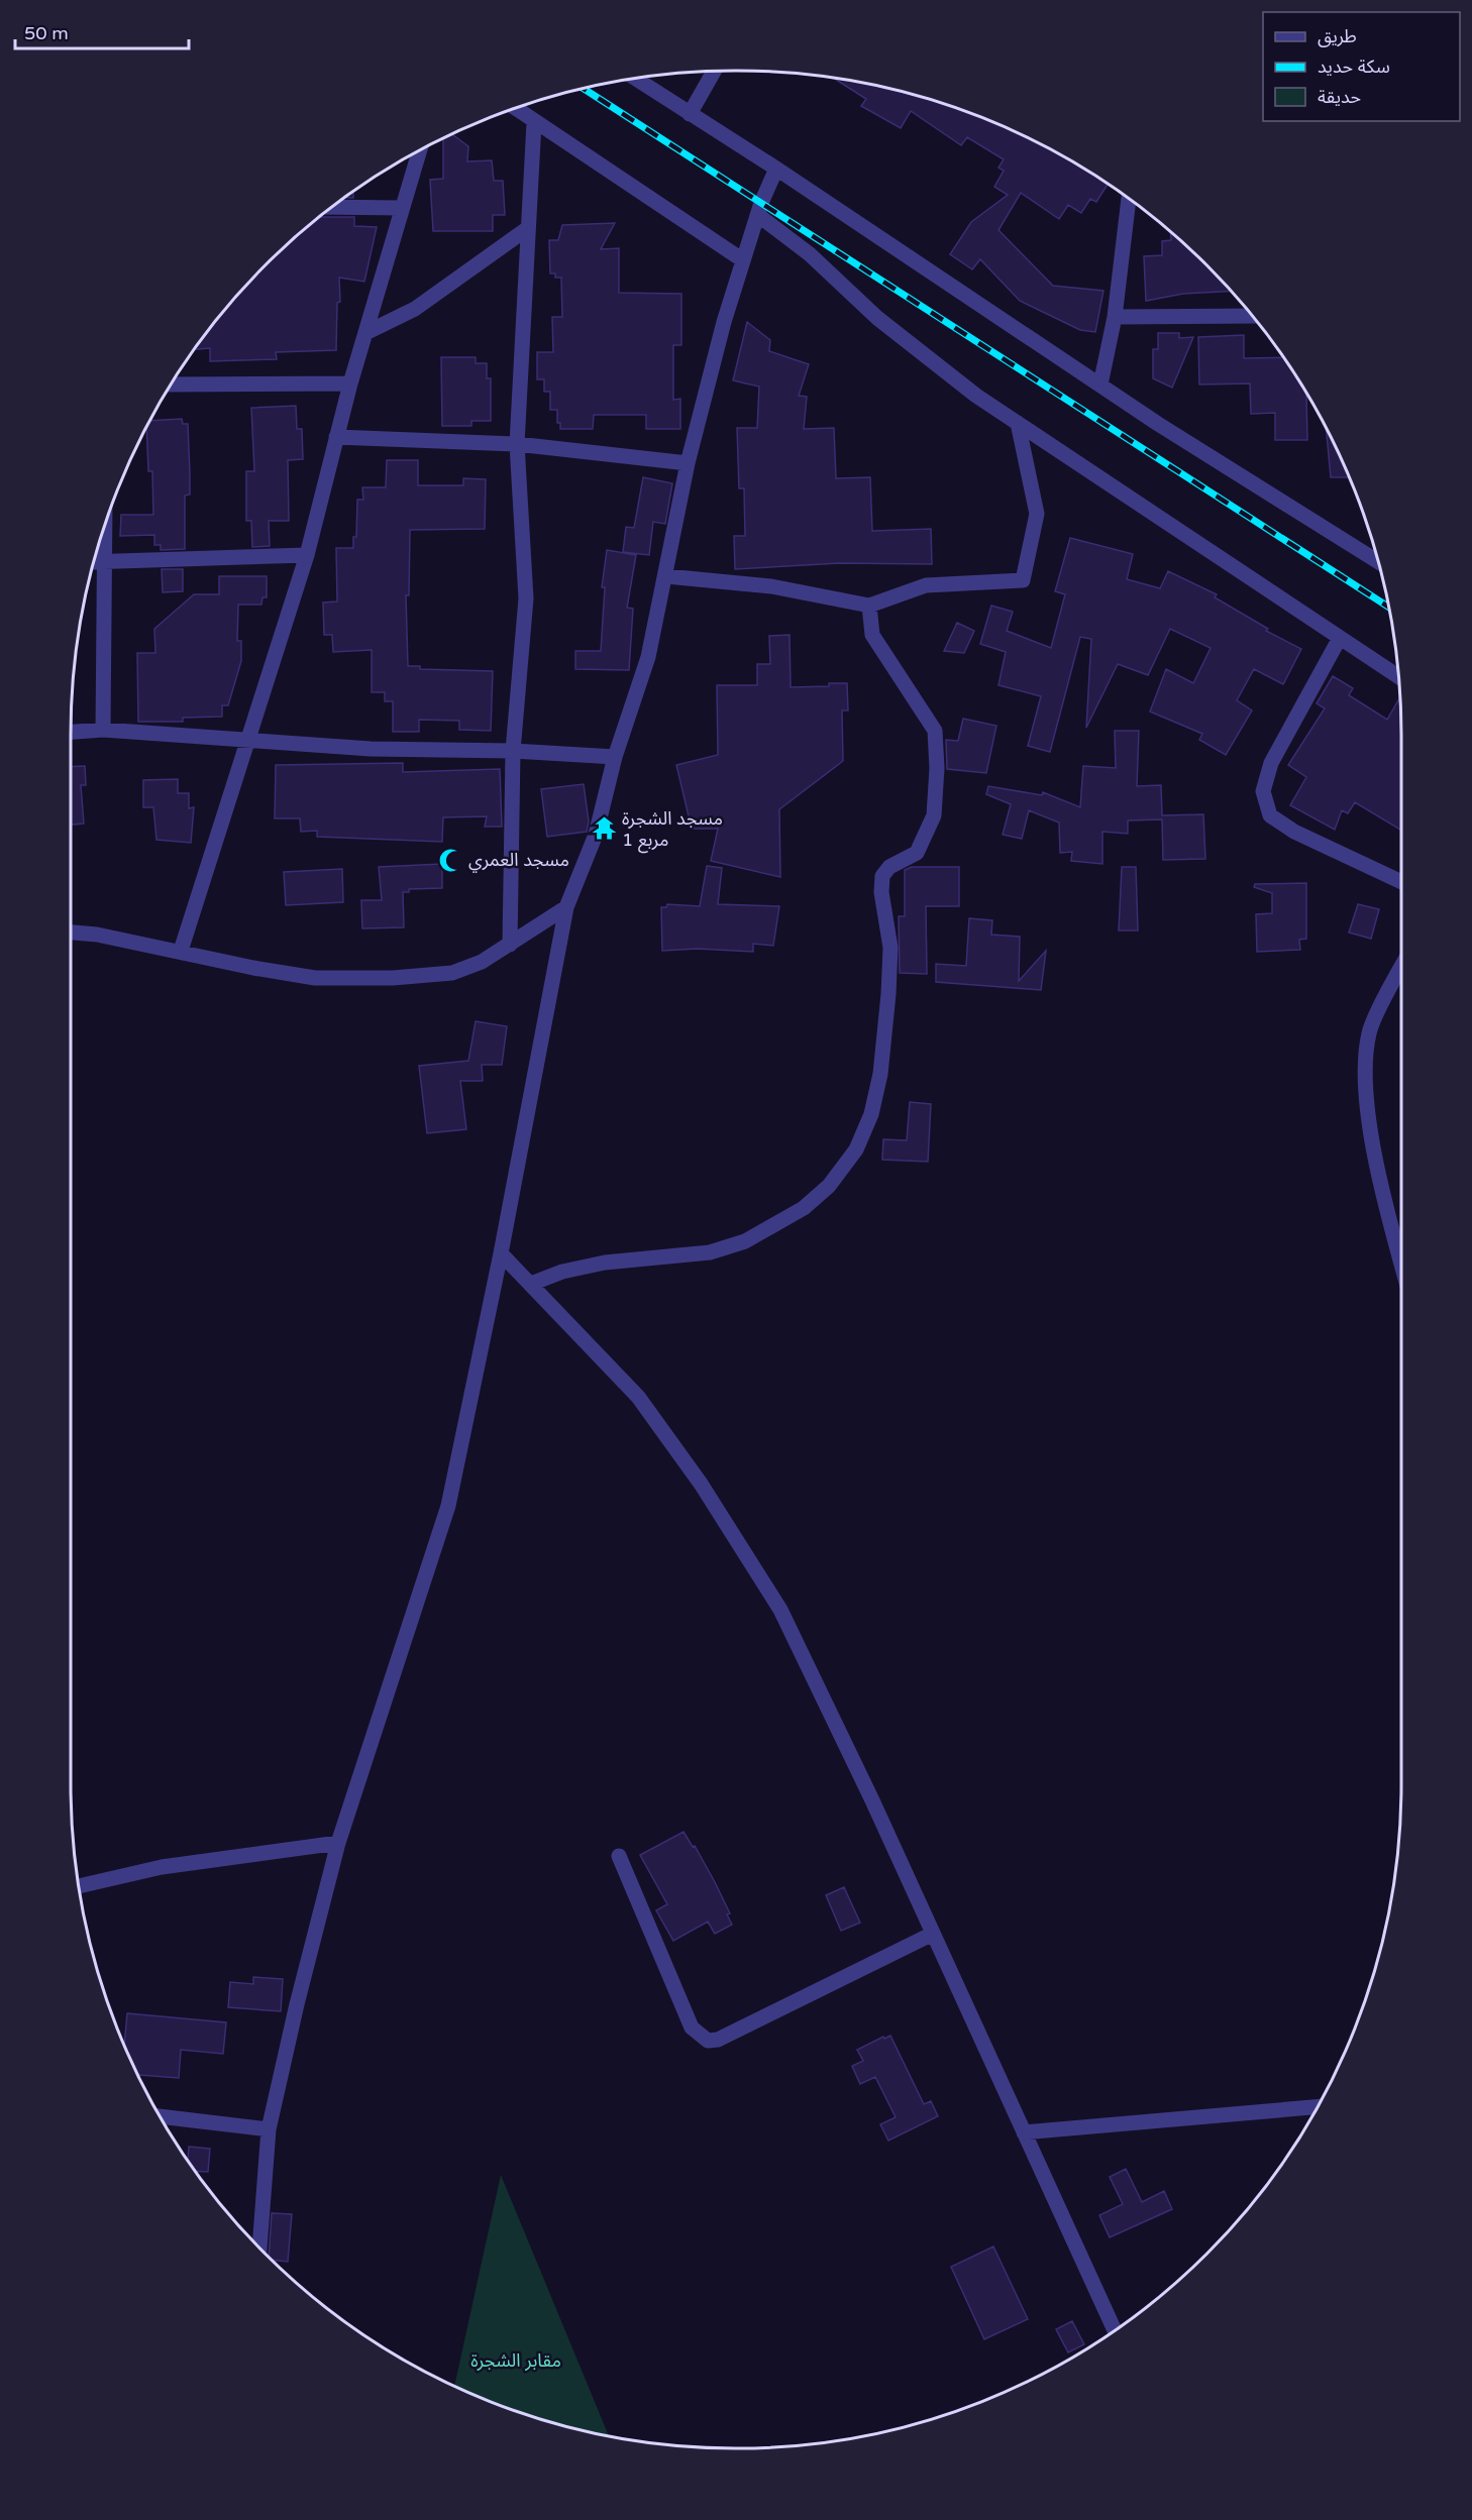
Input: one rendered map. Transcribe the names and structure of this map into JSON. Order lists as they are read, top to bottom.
{
  "parks": ["مقابر الشجرة"],
  "places": {
    "temple": ["مسجد الشجرة مربع 1"],
    "mosque": ["مسجد العمري"]
  },
  "legend": ["طريق", "سكة حديد", "حديقة"],
  "scale_bar": "50 m"
}
